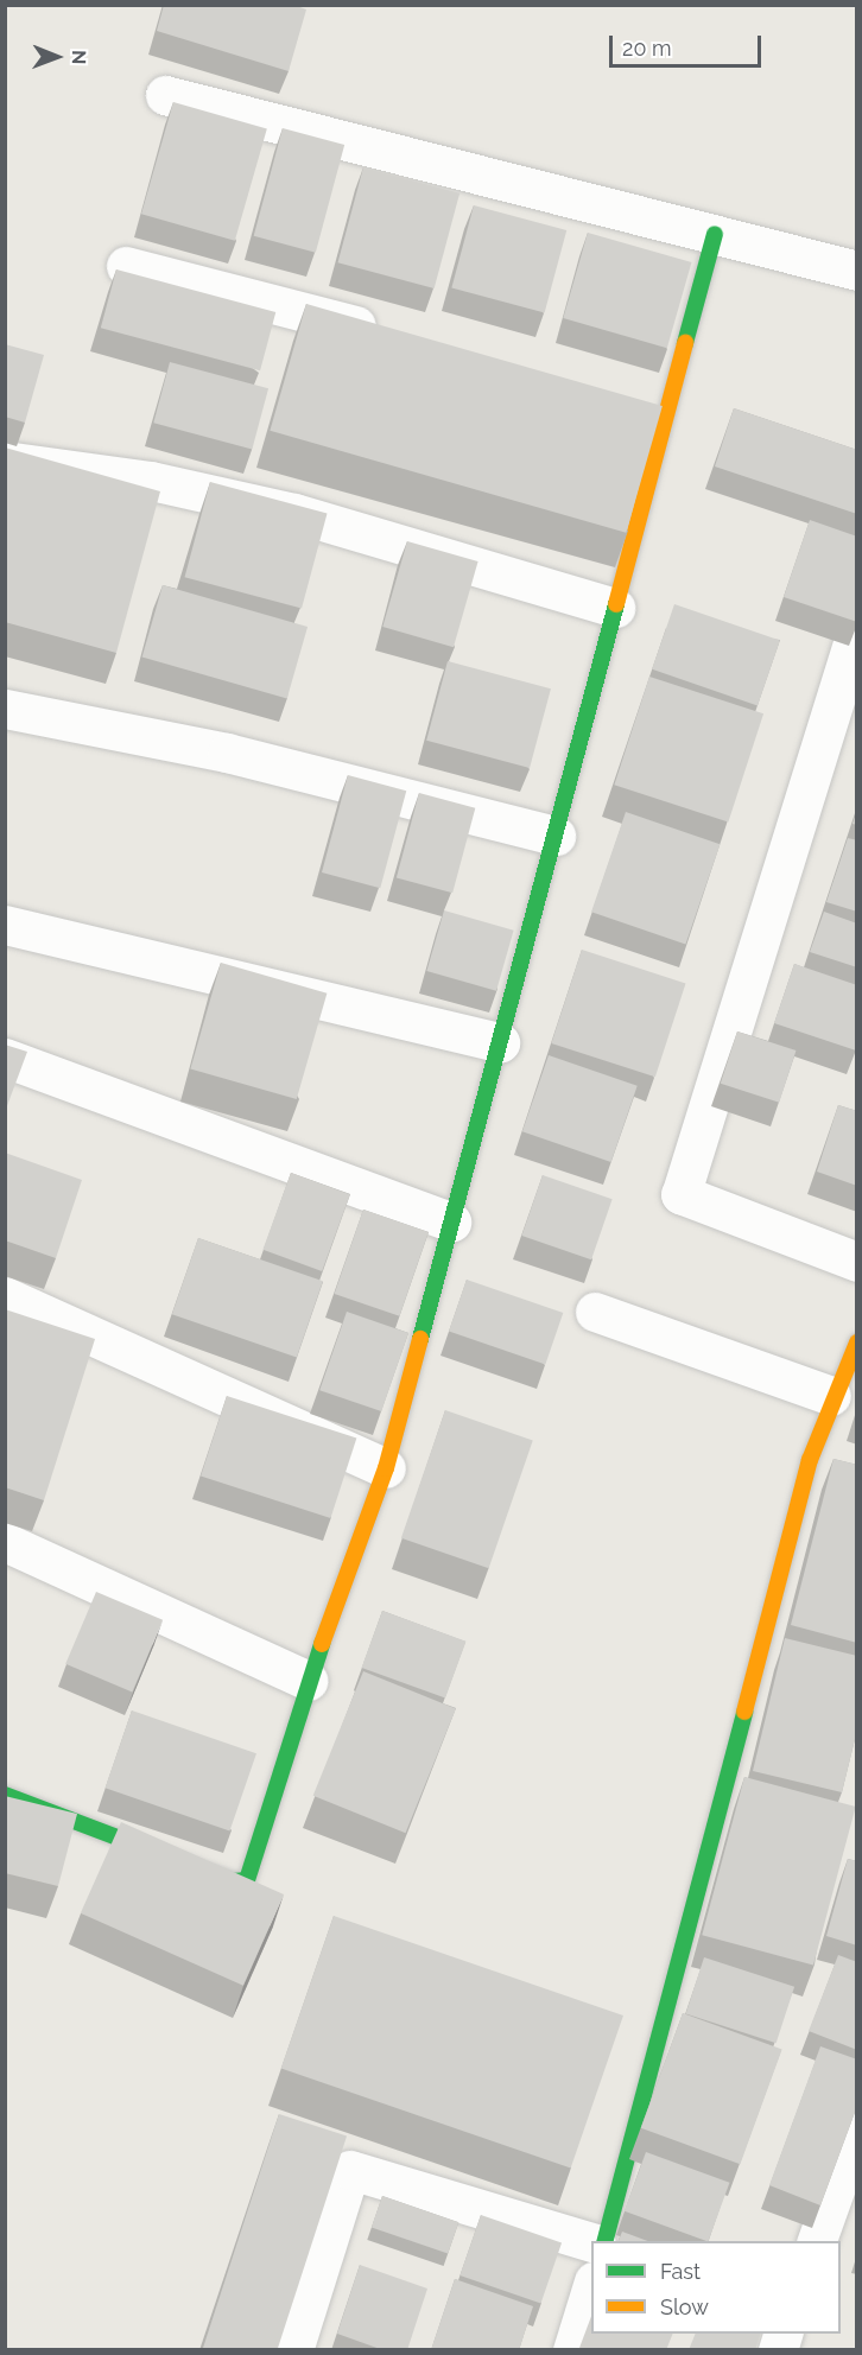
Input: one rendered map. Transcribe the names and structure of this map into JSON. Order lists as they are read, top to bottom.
{
  "legend": ["Fast", "Slow"],
  "scale_bar": "20 m",
  "north": "right"
}
